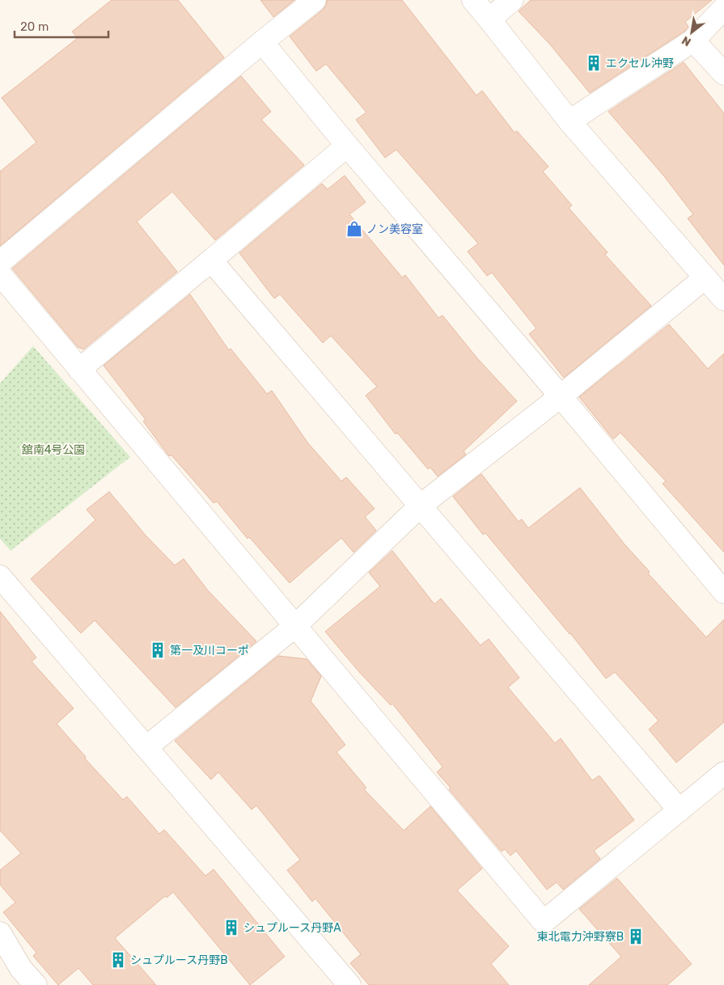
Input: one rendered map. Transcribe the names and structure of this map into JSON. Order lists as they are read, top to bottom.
{
  "parks": ["舘南4号公園"],
  "places": {
    "building": [
      "エクセル沖野",
      "第一及川コーポ",
      "シュプルース丹野A",
      "東北電力沖野寮B",
      "シュプルース丹野B"
    ],
    "shop": ["ノン美容室"]
  },
  "scale_bar": "20 m",
  "north": "bottom left"
}
